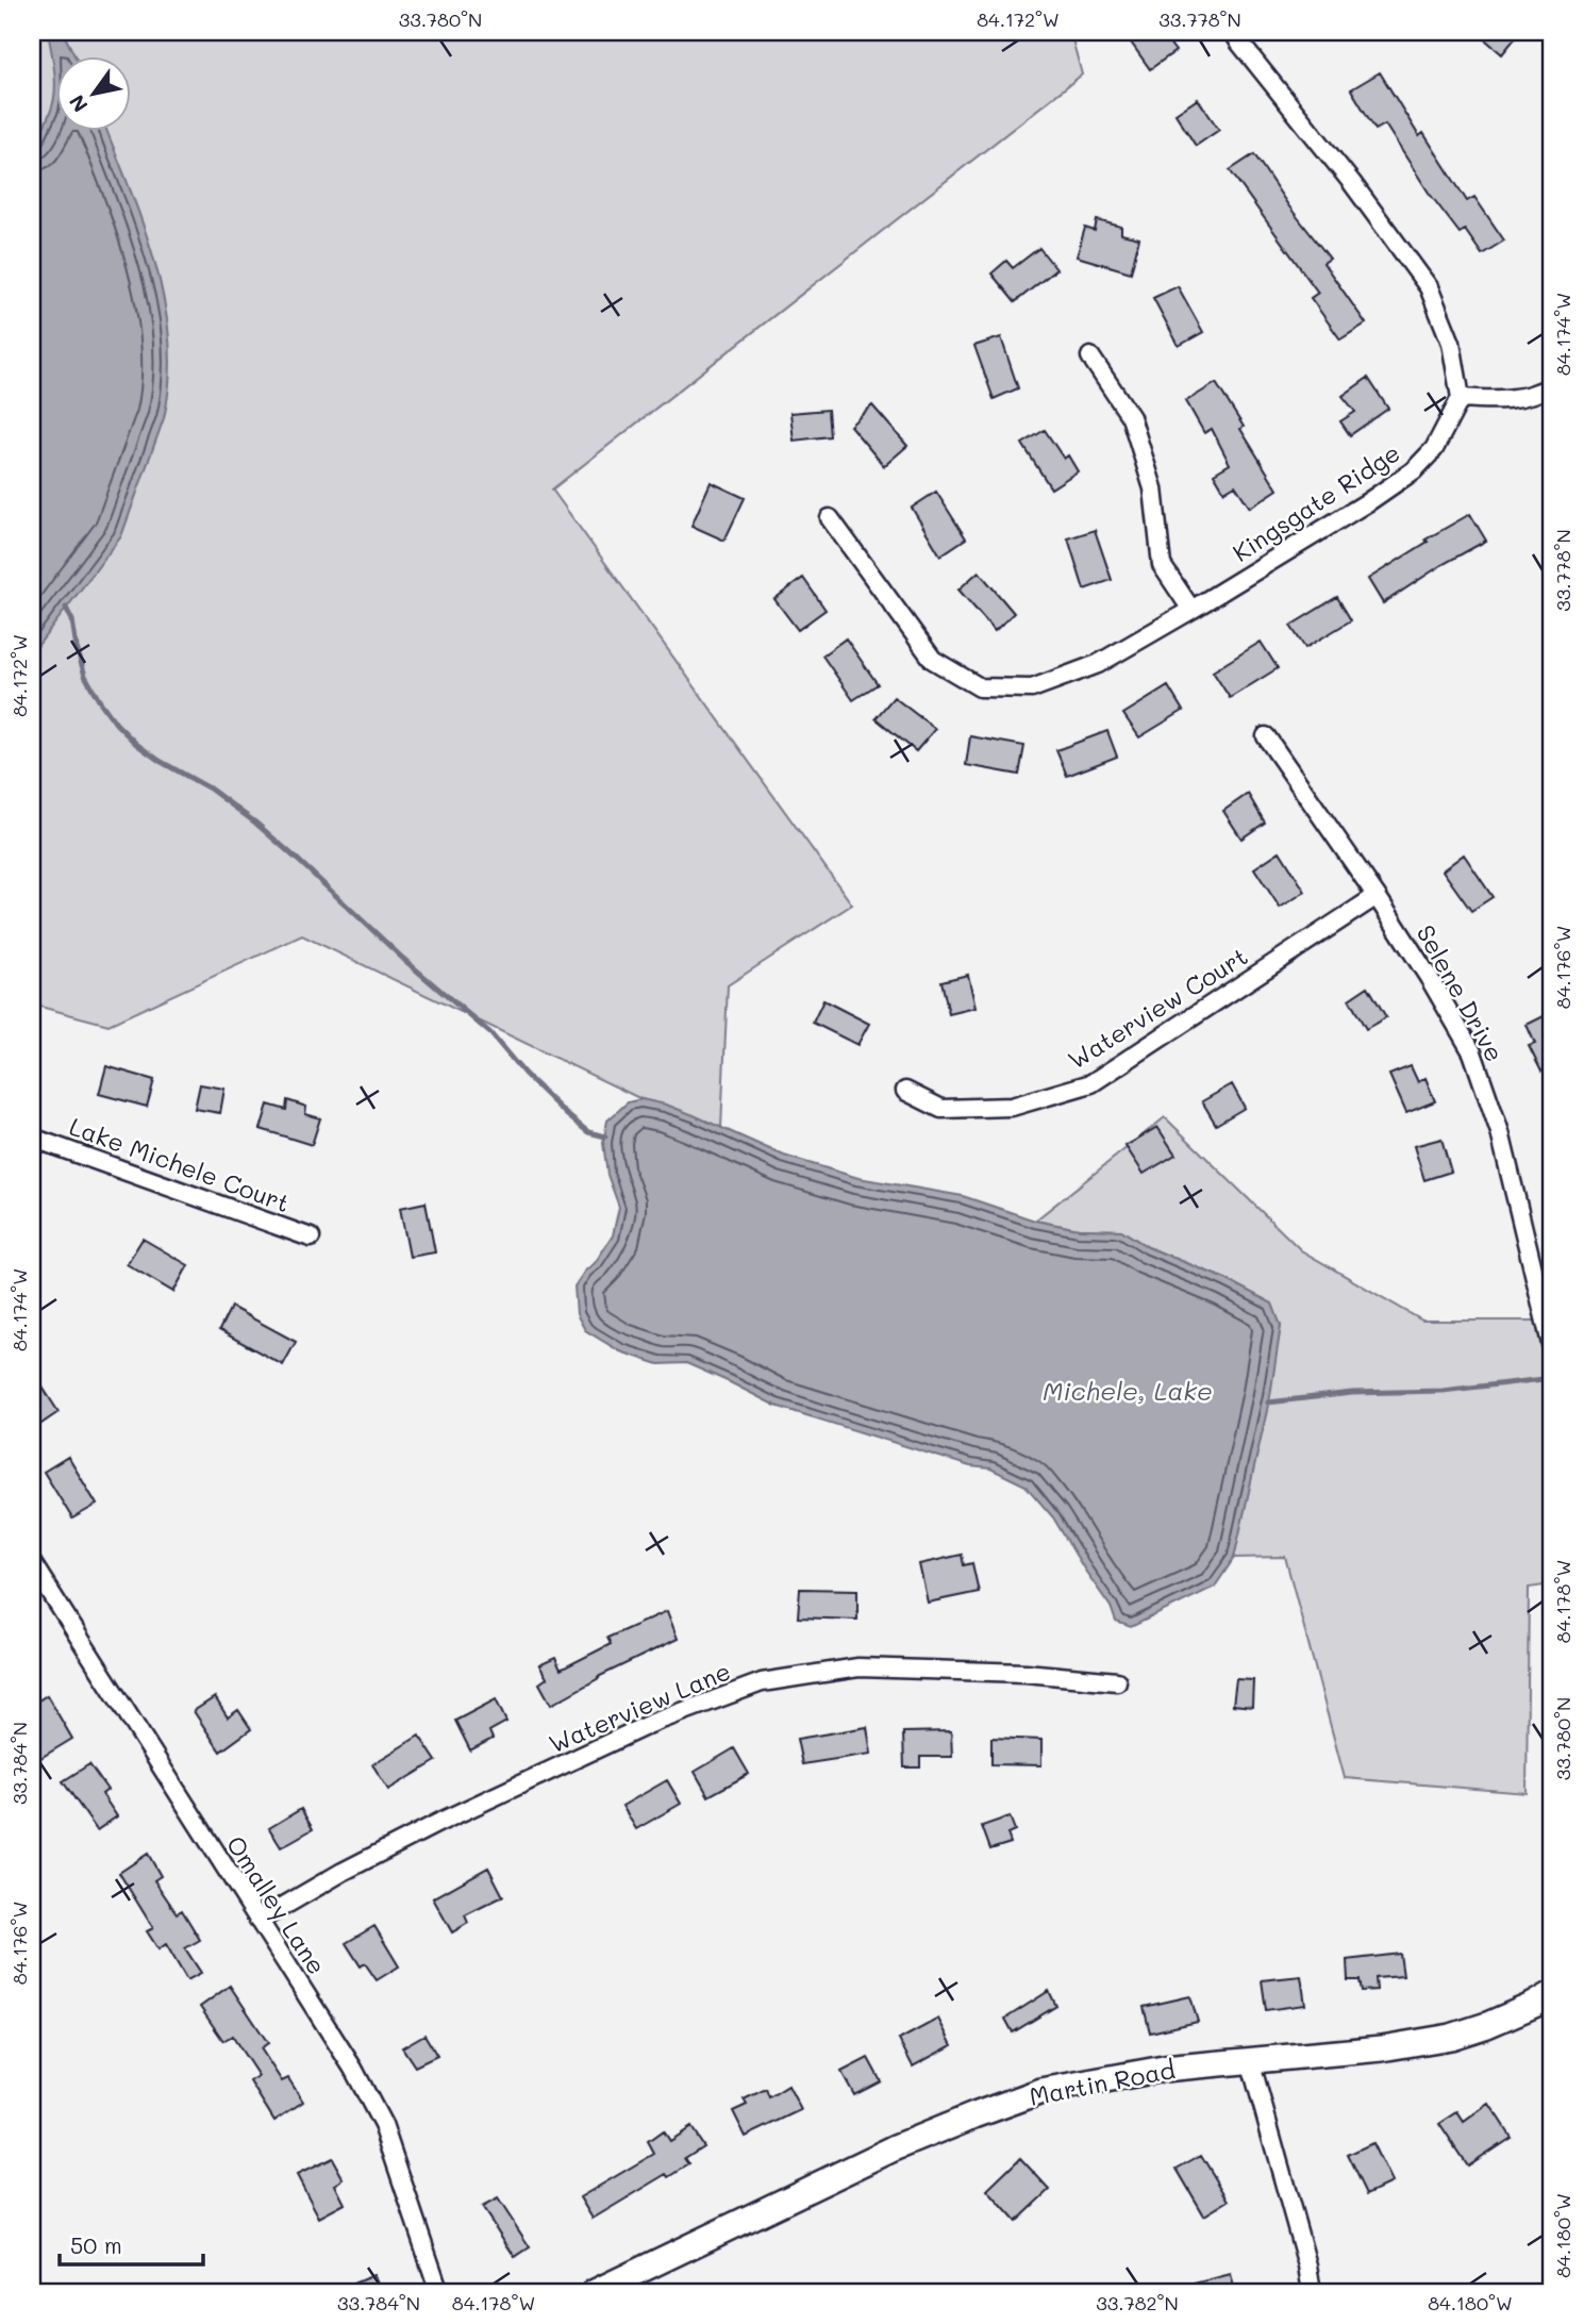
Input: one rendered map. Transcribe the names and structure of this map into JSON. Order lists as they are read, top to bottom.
{
  "streets": {
    "street": [
      "Kingsgate Ridge",
      "Selene Drive",
      "Waterview Court",
      "Lake Michele Court",
      "Waterview Lane",
      "Omalley Lane",
      "Martin Road"
    ]
  },
  "crossings": [
    ["Selene Drive", "Waterview Court"],
    ["Waterview Lane", "Omalley Lane"]
  ],
  "water": ["Michele, Lake"],
  "scale_bar": "50 m",
  "north": "bottom left",
  "coordinates": [
    "33.780°N",
    "84.172°W",
    "33.778°N",
    "84.174°W",
    "84.176°W",
    "84.178°W",
    "33.784°N",
    "84.180°W",
    "33.782°N"
  ]
}
